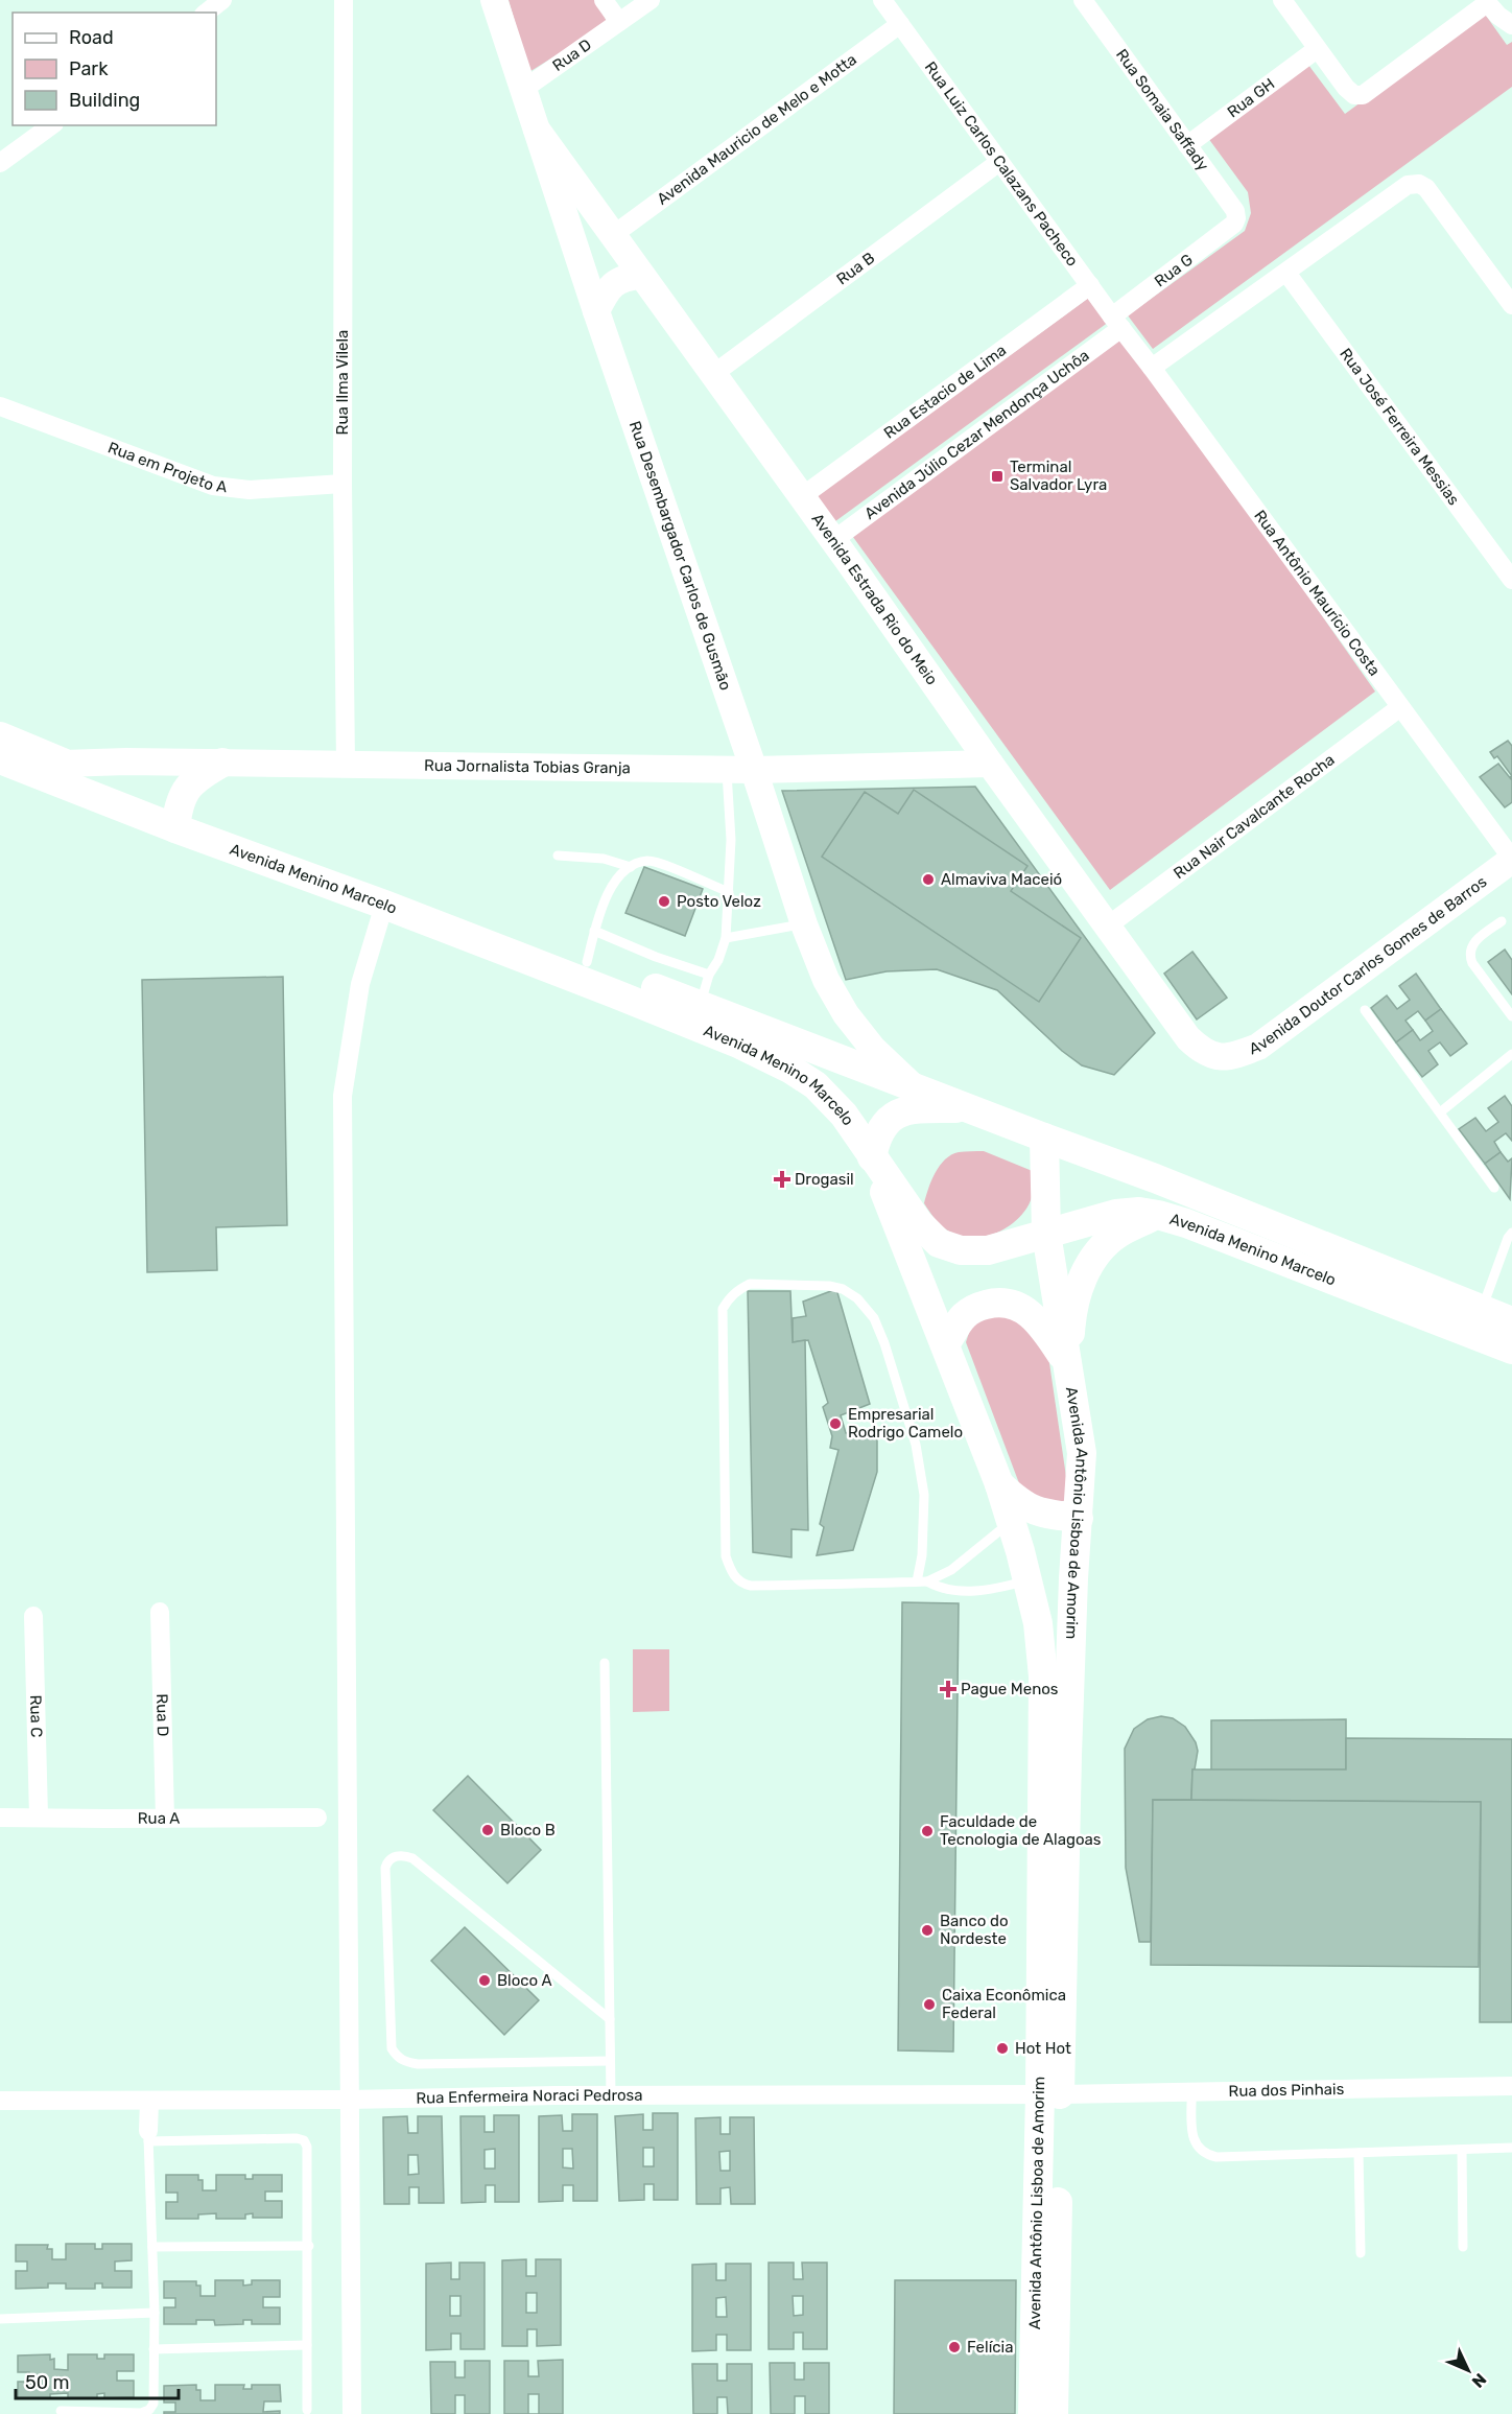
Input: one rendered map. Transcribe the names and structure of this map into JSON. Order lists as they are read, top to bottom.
{
  "streets": {
    "main road": ["Avenida Menino Marcelo", "Avenida Antônio Lisboa de Amorim"],
    "street": [
      "Rua D",
      "Rua GH",
      "Rua Somaia Saffady",
      "Avenida Mauricio de Melo e Motta",
      "Rua Luiz Carlos Calazans Pacheco",
      "Rua B",
      "Rua G",
      "Rua Ilma Vilela",
      "Rua Estacio de Lima",
      "Rua José Ferreira Messias",
      "Avenida Júlio Cezar Mendonça Uchôa",
      "Rua em Projeto A",
      "Rua Desembargador Carlos de Gusmão",
      "Rua Antônio Maurício Costa",
      "Avenida Estrada Rio do Meio",
      "Rua Jornalista Tobias Granja",
      "Rua Nair Cavalcante Rocha",
      "Avenida Doutor Carlos Gomes de Barros",
      "Rua C",
      "Rua A",
      "Rua dos Pinhais",
      "Rua Enfermeira Noraci Pedrosa"
    ]
  },
  "crossings": [
    ["Rua D", "Rua Desembargador Carlos de Gusmão"],
    ["Rua D", "Rua A"],
    ["Rua GH", "Rua Somaia Saffady"],
    ["Rua Somaia Saffady", "Rua G"],
    ["Avenida Mauricio de Melo e Motta", "Rua Luiz Carlos Calazans Pacheco"],
    ["Avenida Mauricio de Melo e Motta", "Avenida Estrada Rio do Meio"],
    ["Rua Luiz Carlos Calazans Pacheco", "Rua B"],
    ["Rua Luiz Carlos Calazans Pacheco", "Rua G"],
    ["Rua Luiz Carlos Calazans Pacheco", "Rua Estacio de Lima"],
    ["Rua Luiz Carlos Calazans Pacheco", "Avenida Júlio Cezar Mendonça Uchôa"],
    ["Rua Luiz Carlos Calazans Pacheco", "Rua Antônio Maurício Costa"],
    ["Rua B", "Avenida Estrada Rio do Meio"],
    ["Rua G", "Avenida Júlio Cezar Mendonça Uchôa"],
    ["Rua G", "Rua Antônio Maurício Costa"],
    ["Rua Ilma Vilela", "Rua em Projeto A"],
    ["Rua Ilma Vilela", "Rua Jornalista Tobias Granja"],
    ["Rua Estacio de Lima", "Avenida Estrada Rio do Meio"],
    ["Avenida Júlio Cezar Mendonça Uchôa", "Rua Antônio Maurício Costa"],
    ["Avenida Júlio Cezar Mendonça Uchôa", "Avenida Estrada Rio do Meio"],
    ["Rua Desembargador Carlos de Gusmão", "Avenida Estrada Rio do Meio"],
    ["Rua Desembargador Carlos de Gusmão", "Rua Jornalista Tobias Granja"],
    ["Rua Desembargador Carlos de Gusmão", "Avenida Menino Marcelo"],
    ["Rua Antônio Maurício Costa", "Rua Nair Cavalcante Rocha"],
    ["Rua Antônio Maurício Costa", "Avenida Doutor Carlos Gomes de Barros"],
    ["Avenida Estrada Rio do Meio", "Rua Jornalista Tobias Granja"],
    ["Avenida Estrada Rio do Meio", "Rua Nair Cavalcante Rocha"],
    ["Avenida Estrada Rio do Meio", "Avenida Doutor Carlos Gomes de Barros"],
    ["Rua Jornalista Tobias Granja", "Avenida Menino Marcelo"],
    ["Avenida Menino Marcelo", "Avenida Antônio Lisboa de Amorim"],
    ["Avenida Antônio Lisboa de Amorim", "Rua dos Pinhais"],
    ["Avenida Antônio Lisboa de Amorim", "Rua Enfermeira Noraci Pedrosa"],
    ["Rua C", "Rua A"],
    ["Rua dos Pinhais", "Rua Enfermeira Noraci Pedrosa"]
  ],
  "places": {
    "transit": ["Terminal Salvador Lyra"],
    "other": [
      "Almaviva Maceió",
      "Posto Veloz",
      "Empresarial Rodrigo Camelo",
      "Bloco B",
      "Faculdade de Tecnologia de Alagoas",
      "Banco do Nordeste",
      "Bloco A",
      "Caixa Econômica Federal",
      "Hot Hot",
      "Felícia"
    ],
    "health": ["Drogasil", "Pague Menos"]
  },
  "legend": ["Road", "Park", "Building"],
  "scale_bar": "50 m",
  "north": "bottom right"
}
